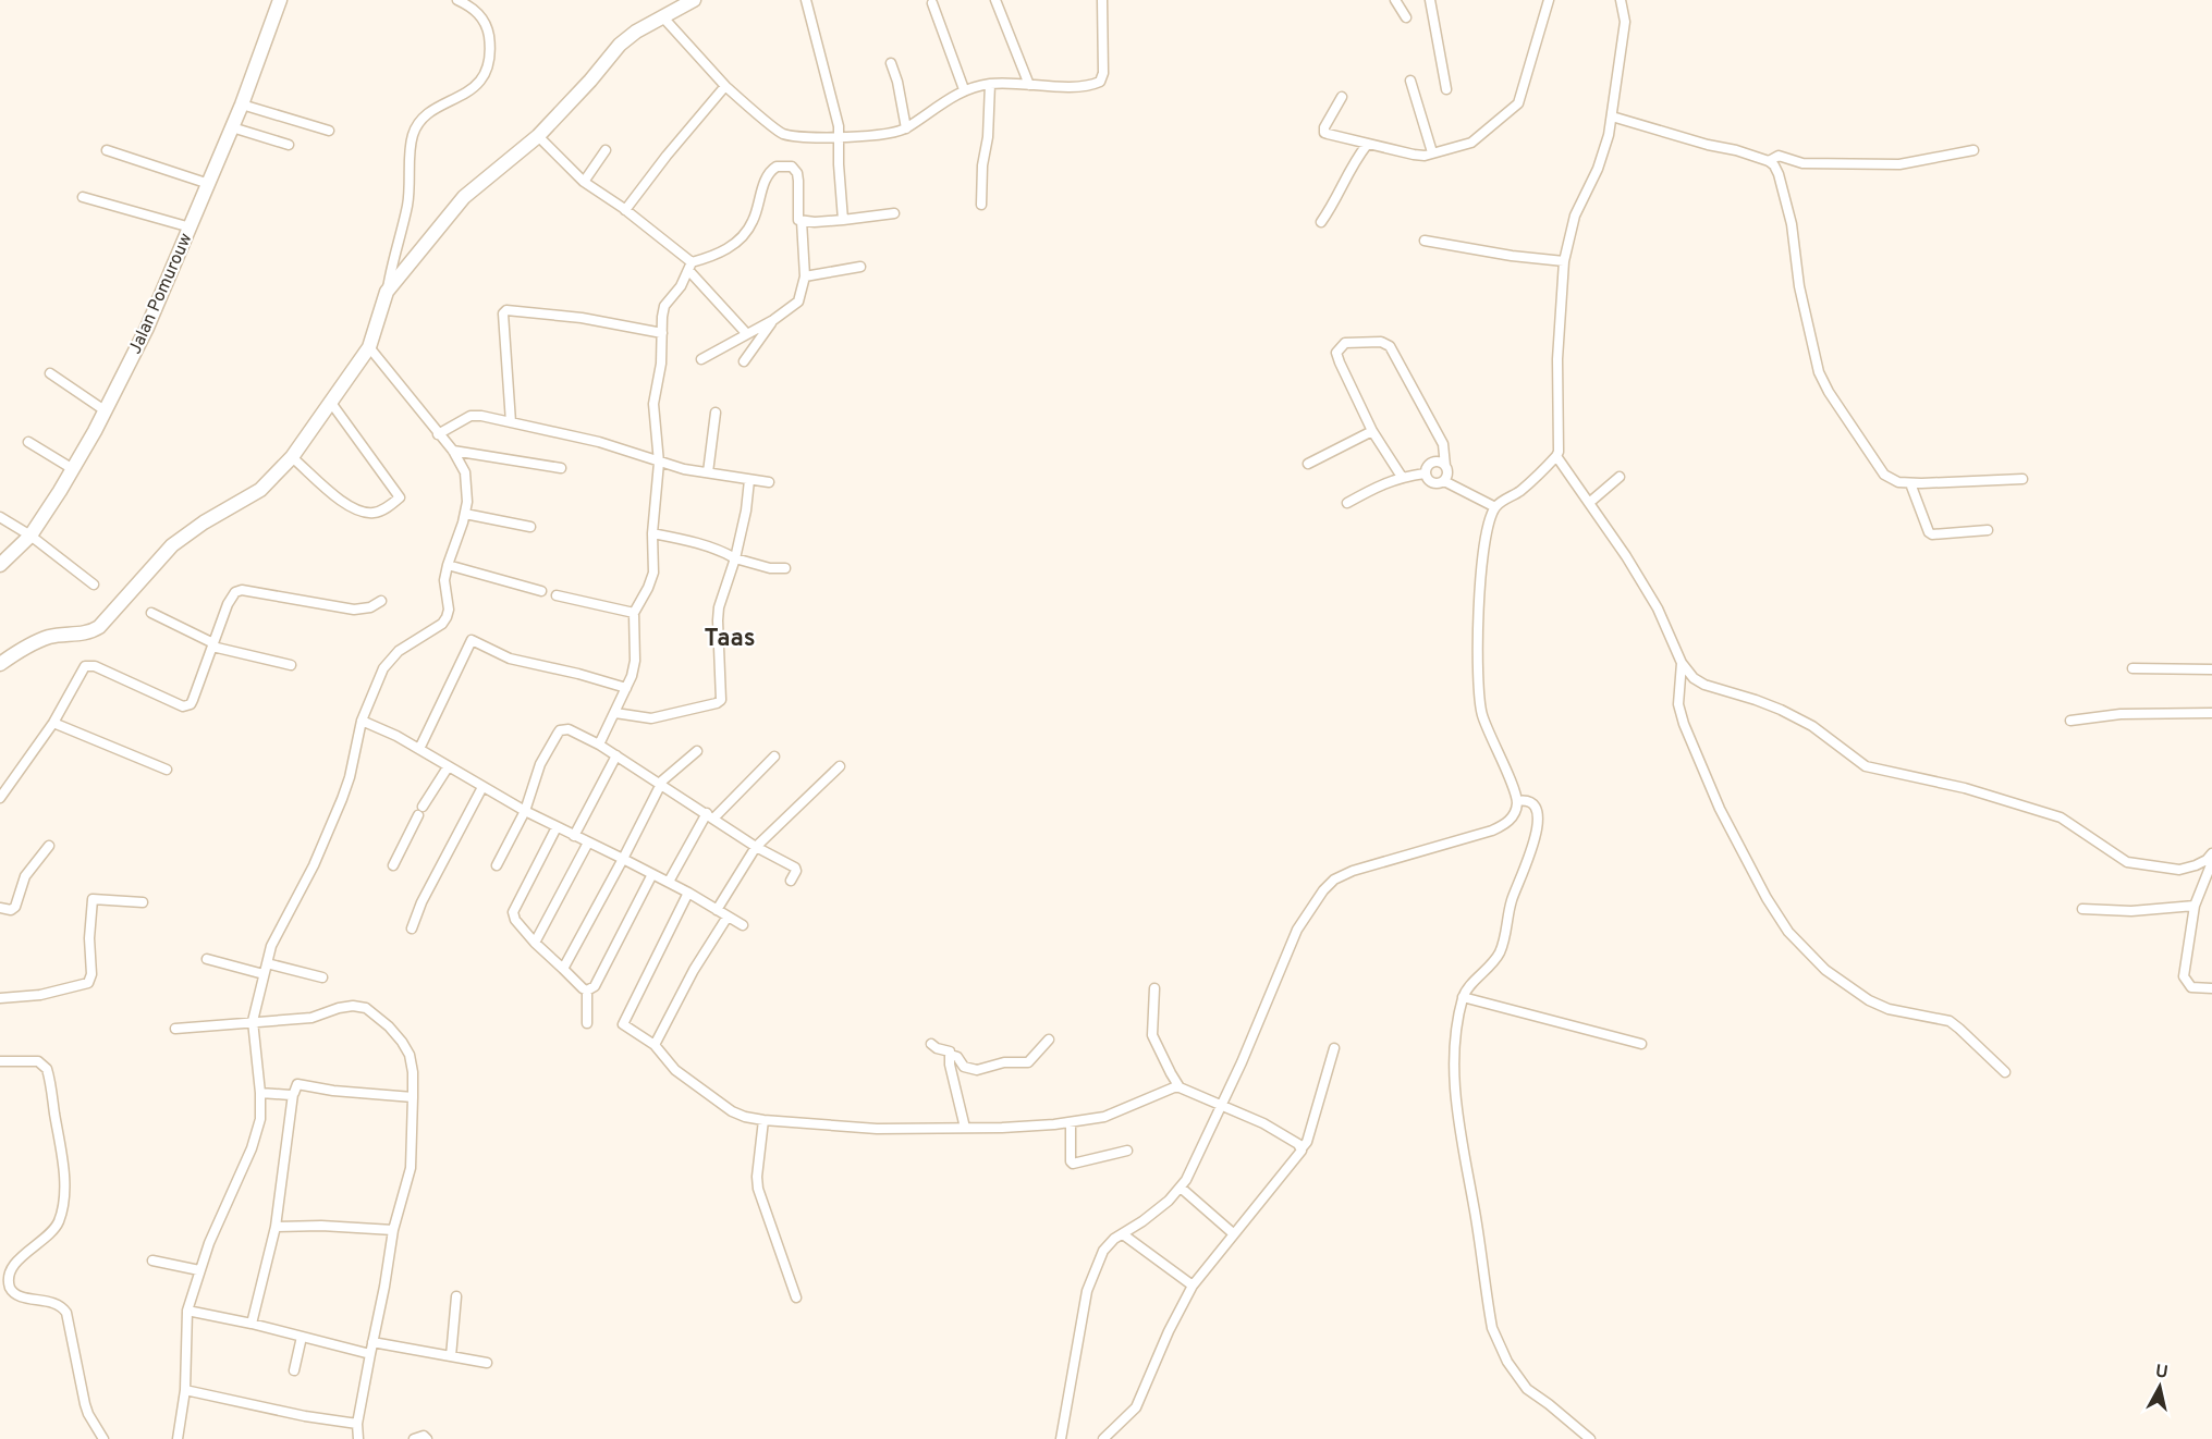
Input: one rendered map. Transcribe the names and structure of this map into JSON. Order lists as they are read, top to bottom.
{
  "streets": {
    "street": ["Jalan Pomurouw"]
  },
  "districts": ["Taas"],
  "north": "top"
}
